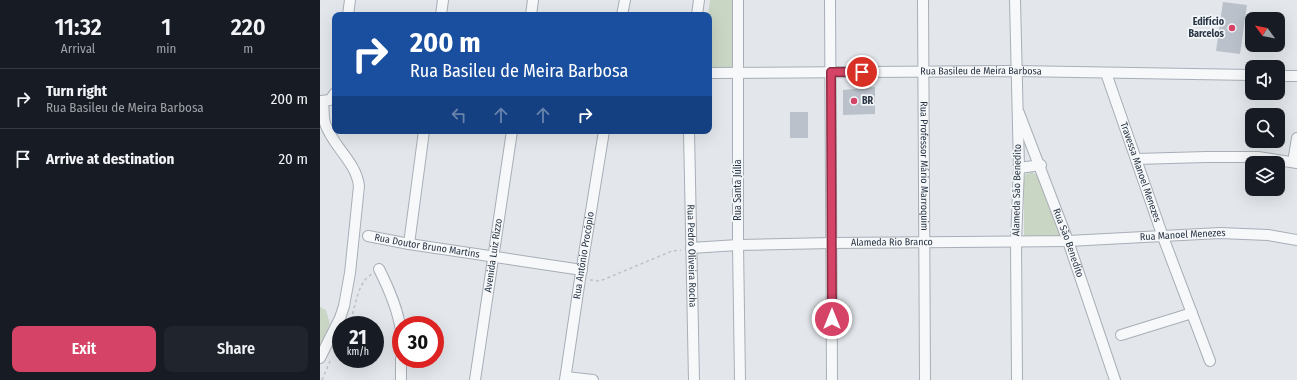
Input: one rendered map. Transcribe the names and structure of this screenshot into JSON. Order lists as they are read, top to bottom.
{
  "streets": {
    "street": [
      "Rua Basileu de Meira Barbosa",
      "Rua Professor Mário Marroquim",
      "Travessa Manoel Menezes",
      "Rua Santa Júlia",
      "Alameda São Benedito",
      "Rua Manoel Menezes",
      "Alameda Rio Branco",
      "Rua São Benedito",
      "Rua Doutor Bruno Martins",
      "Rua Antônio Procópio",
      "Avenida Luiz Rizzo",
      "Rua Pedro Oliveira Rocha"
    ]
  },
  "crossings": [
    ["Rua Basileu de Meira Barbosa", "Rua Professor Mário Marroquim"],
    ["Rua Basileu de Meira Barbosa", "Travessa Manoel Menezes"],
    ["Rua Basileu de Meira Barbosa", "Rua Santa Júlia"],
    ["Rua Basileu de Meira Barbosa", "Alameda São Benedito"],
    ["Rua Professor Mário Marroquim", "Alameda Rio Branco"],
    ["Travessa Manoel Menezes", "Rua Manoel Menezes"],
    ["Rua Santa Júlia", "Alameda Rio Branco"],
    ["Alameda São Benedito", "Alameda Rio Branco"],
    ["Alameda São Benedito", "Rua São Benedito"],
    ["Rua Manoel Menezes", "Alameda Rio Branco"],
    ["Rua Manoel Menezes", "Rua São Benedito"],
    ["Alameda Rio Branco", "Rua São Benedito"],
    ["Alameda Rio Branco", "Rua Pedro Oliveira Rocha"],
    ["Rua Doutor Bruno Martins", "Rua Antônio Procópio"],
    ["Rua Doutor Bruno Martins", "Avenida Luiz Rizzo"]
  ],
  "places": ["Edifício Barcelos", "BR"],
  "north": "top left",
  "page": {
    "eta": [
      "11:32",
      "Arrival",
      "1",
      "min",
      "220",
      "m"
    ],
    "turn": ["200 m", "Rua Basileu de Meira Barbosa"],
    "list": [
      {
        "name": "Turn right",
        "note": "Rua Basileu de Meira Barbosa",
        "value": "200 m"
      },
      {
        "name": "Arrive at destination",
        "value": "20 m"
      }
    ],
    "speed": "21 km/h",
    "limit": "30",
    "buttons": ["Exit", "Share"]
  }
}
